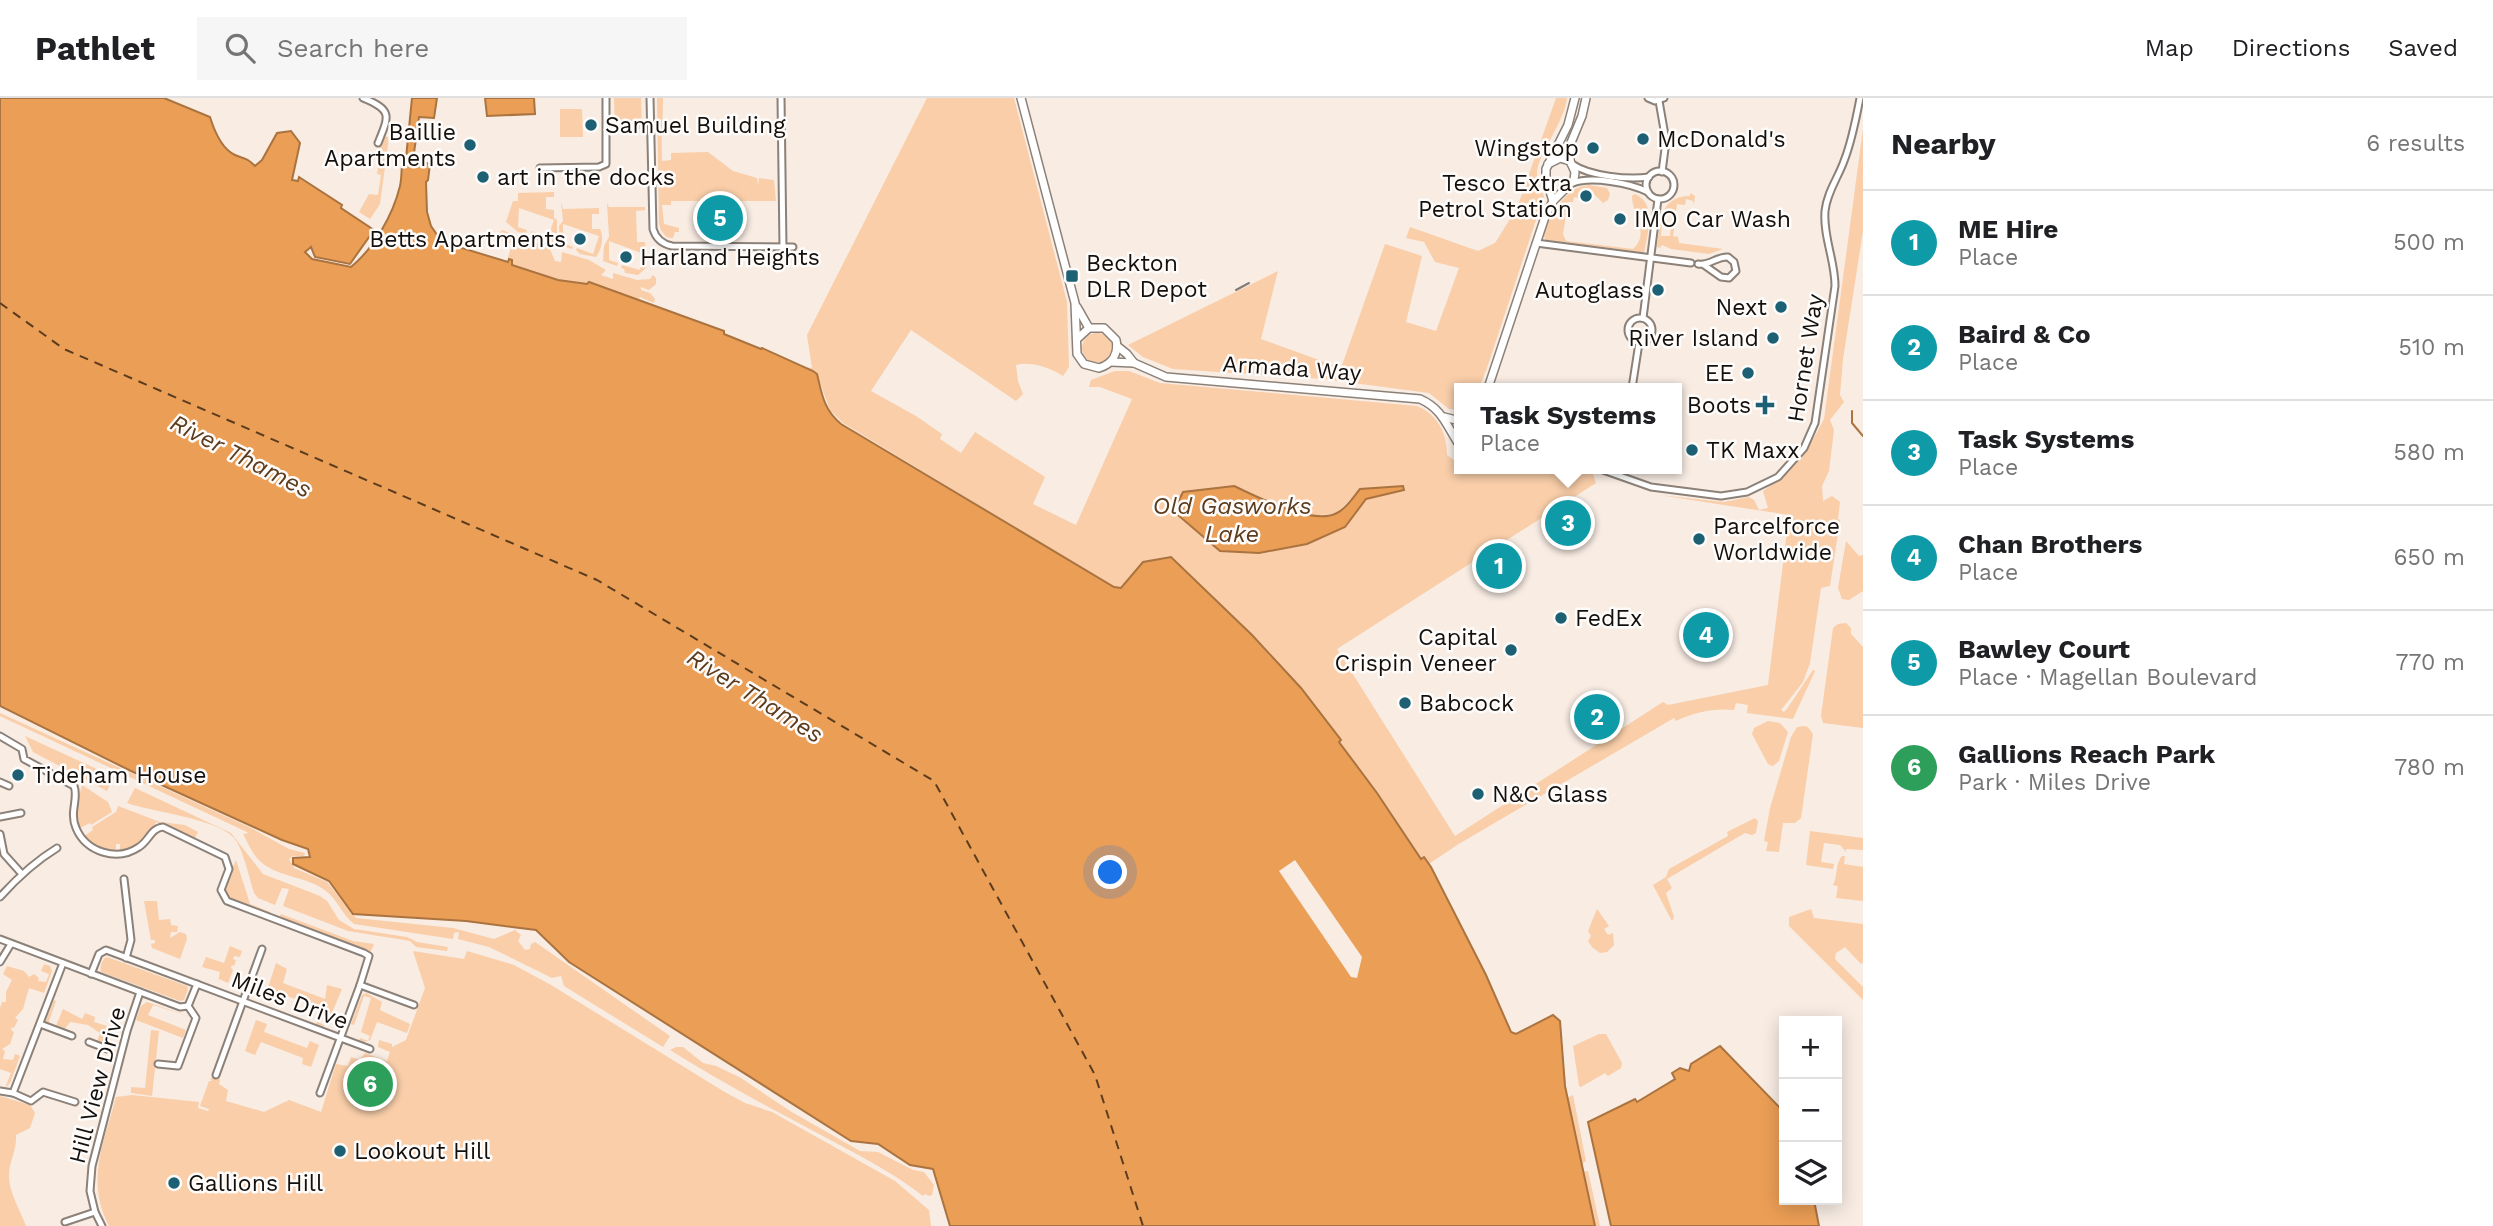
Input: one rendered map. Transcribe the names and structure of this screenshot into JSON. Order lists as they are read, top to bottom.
{
  "streets": {
    "street": [
      "Hornet Way",
      "Armada Way",
      "Miles Drive",
      "Hill View Drive"
    ]
  },
  "water": ["River Thames", "Old Gasworks Lake"],
  "places": {
    "other": [
      "Samuel Building",
      "McDonald's",
      "Baillie Apartments",
      "Wingstop",
      "art in the docks",
      "Tesco Extra Petrol Station",
      "IMO Car Wash",
      "Betts Apartments",
      "Harland Heights",
      "Autoglass",
      "Next",
      "River Island",
      "EE",
      "TK Maxx",
      "Parcelforce Worldwide",
      "FedEx",
      "Capital Crispin Veneer",
      "Babcock",
      "Tideham House",
      "N&C Glass",
      "Lookout Hill",
      "Gallions Hill"
    ],
    "transit": ["Beckton DLR Depot"],
    "health": ["Boots"]
  },
  "page": {
    "header": "Pathlet",
    "search": "Search here",
    "nav": ["Map", "Directions", "Saved"],
    "heading": ["Nearby", "6 results"],
    "list": [
      {
        "mark": "1",
        "name": "ME Hire",
        "note": "Place",
        "value": "500 m"
      },
      {
        "mark": "2",
        "name": "Baird & Co",
        "note": "Place",
        "value": "510 m"
      },
      {
        "mark": "3",
        "name": "Task Systems",
        "note": "Place",
        "value": "580 m"
      },
      {
        "mark": "4",
        "name": "Chan Brothers",
        "note": "Place",
        "value": "650 m"
      },
      {
        "mark": "5",
        "name": "Bawley Court",
        "note": "Place · Magellan Boulevard",
        "value": "770 m"
      },
      {
        "mark": "6",
        "name": "Gallions Reach Park",
        "note": "Park · Miles Drive",
        "value": "780 m"
      }
    ],
    "pins": [
      "5",
      "3",
      "1",
      "4",
      "2",
      "6"
    ],
    "popup": ["Task Systems", "Place"],
    "map_buttons": ["+", "−"]
  }
}
